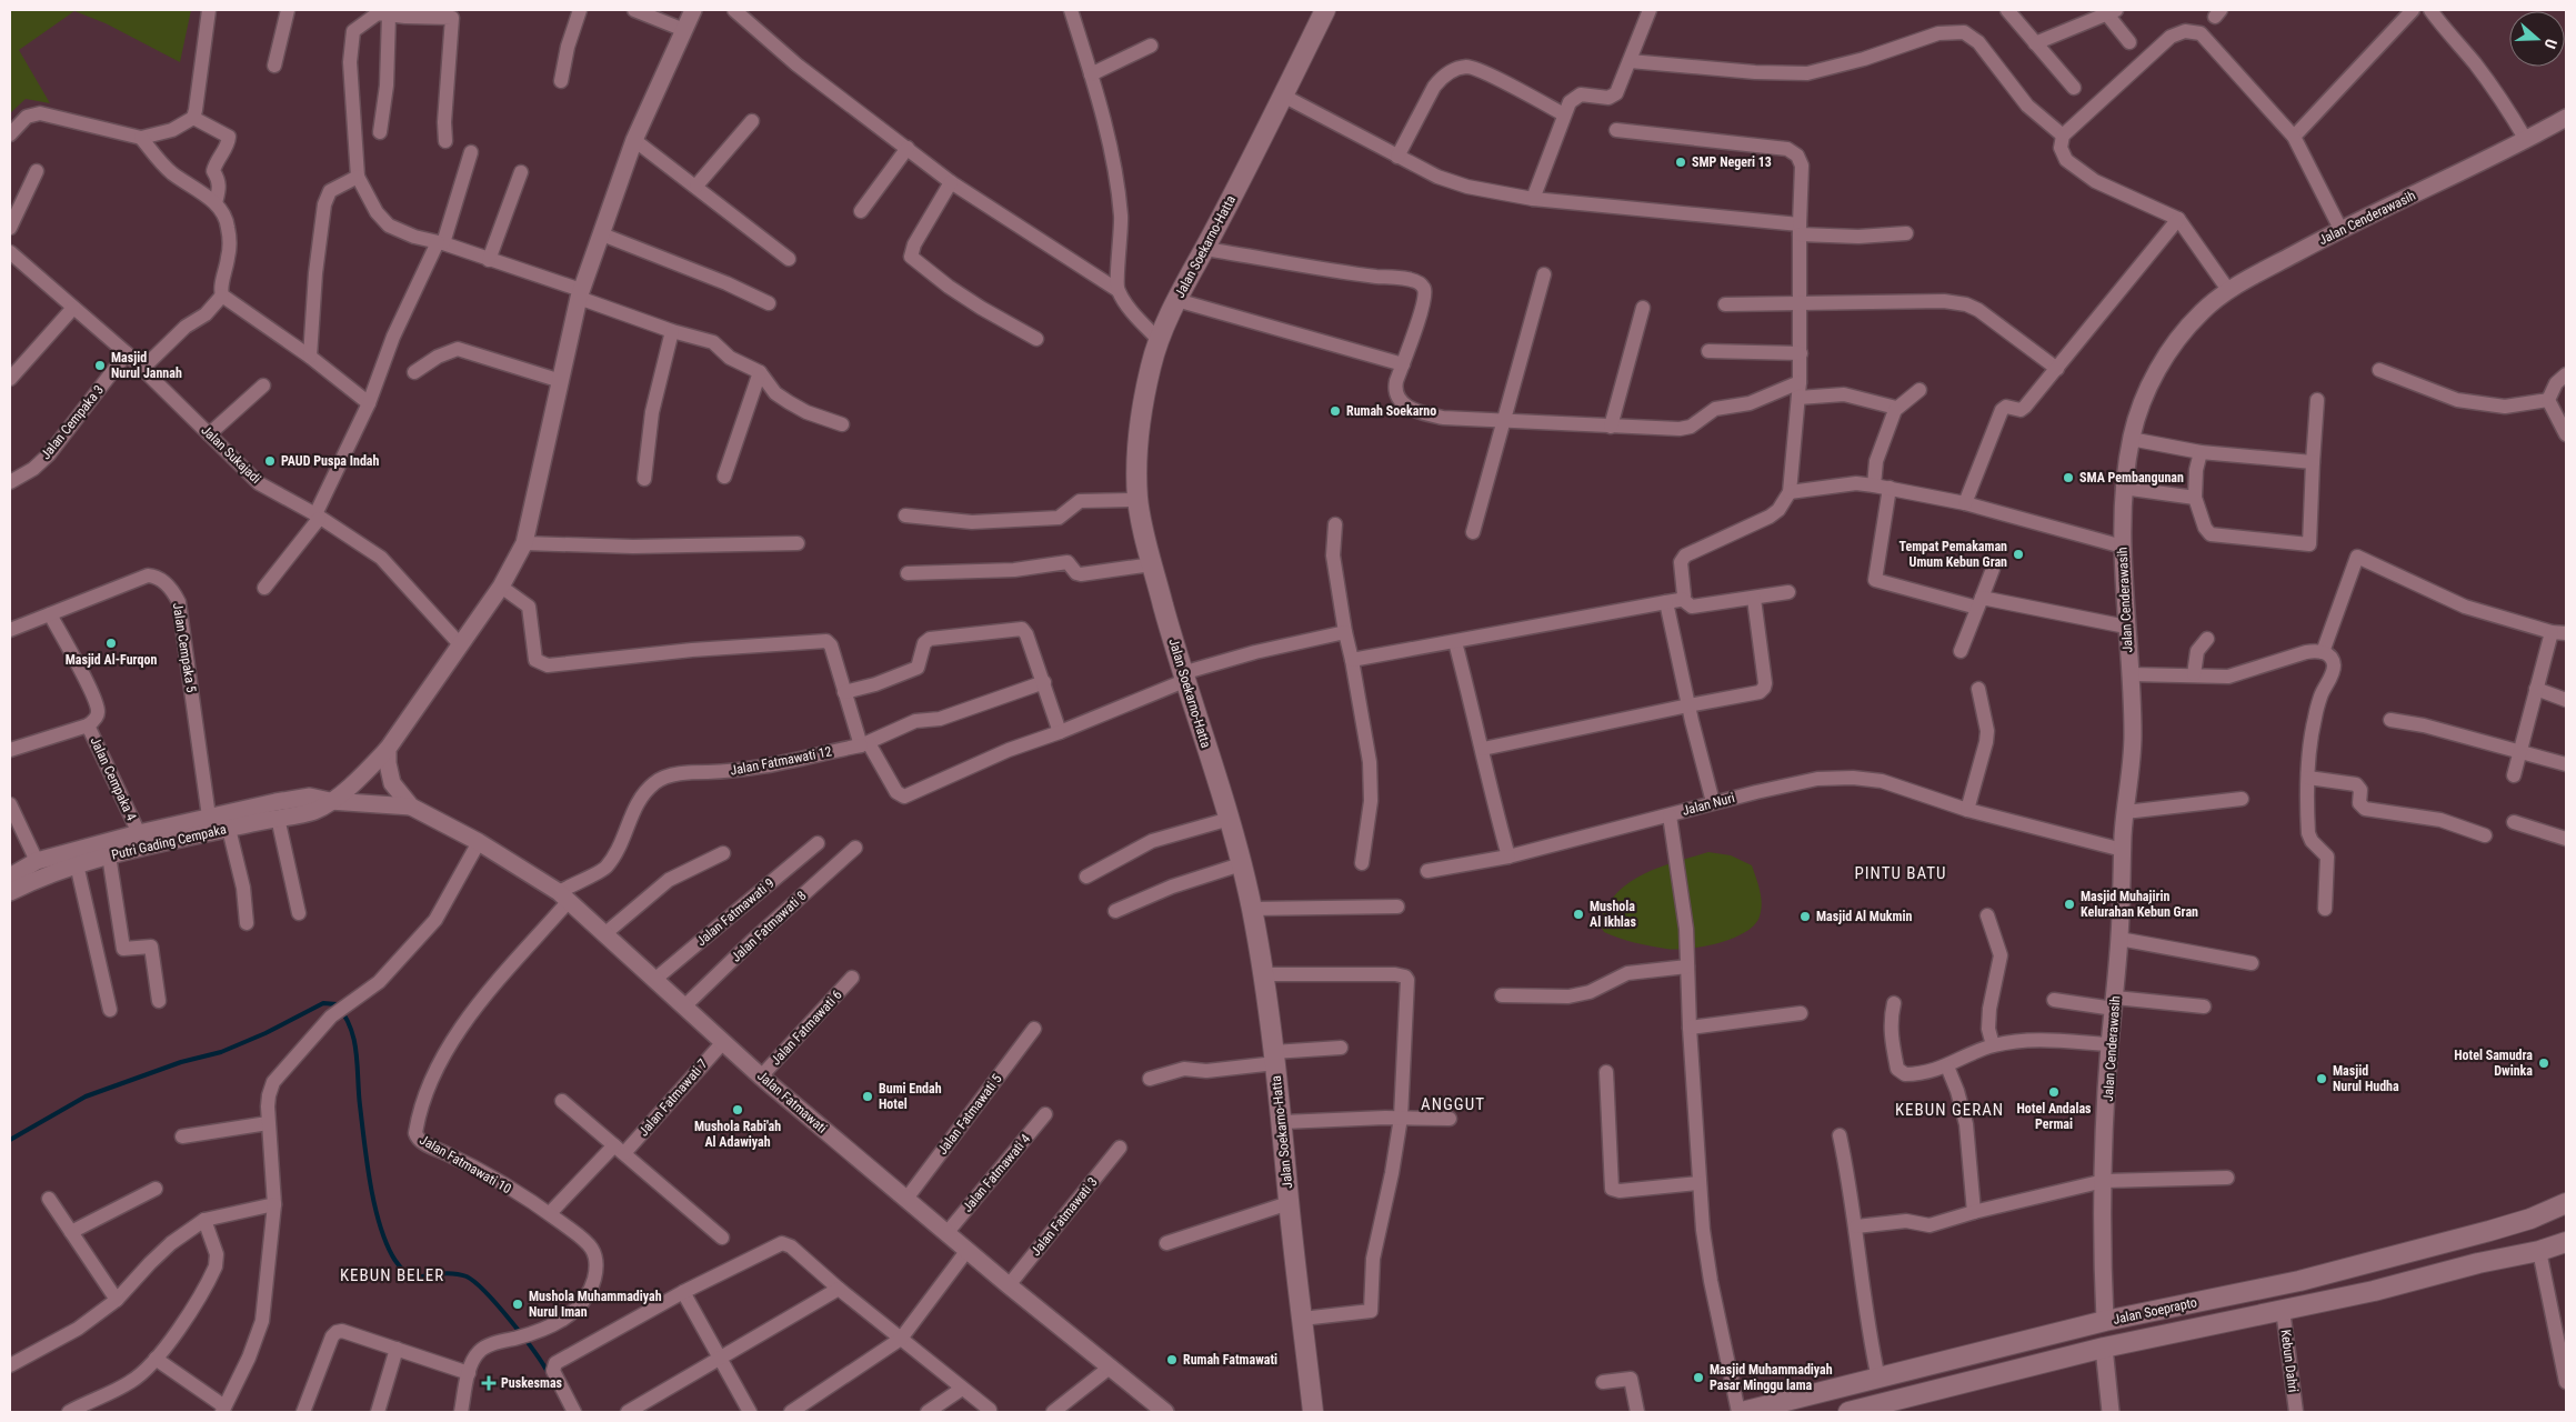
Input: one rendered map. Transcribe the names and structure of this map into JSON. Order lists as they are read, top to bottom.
{
  "streets": {
    "main road": ["Jalan Soekarno-Hatta", "Jalan Soeprapto"],
    "street": [
      "Jalan Cenderawasih",
      "Jalan Cempaka 3",
      "Jalan Sukajadi",
      "Jalan Cempaka 5",
      "Jalan Fatmawati 12",
      "Jalan Cempaka 4",
      "Jalan Nuri",
      "Putri Gading Cempaka",
      "Jalan Fatmawati 9",
      "Jalan Fatmawati 8",
      "Jalan Fatmawati 6",
      "Jalan Fatmawati 7",
      "Jalan Fatmawati",
      "Jalan Fatmawati 5",
      "Jalan Fatmawati 10",
      "Jalan Fatmawati 4",
      "Jalan Fatmawati 3",
      "Kebun Dahri"
    ]
  },
  "crossings": [
    ["Jalan Cenderawasih", "Jalan Nuri"],
    ["Jalan Cenderawasih", "Jalan Soeprapto"],
    ["Jalan Cempaka 3", "Jalan Sukajadi"],
    ["Jalan Sukajadi", "Putri Gading Cempaka"],
    ["Jalan Cempaka 5", "Putri Gading Cempaka"],
    ["Jalan Fatmawati 12", "Jalan Fatmawati"],
    ["Jalan Fatmawati 12", "Jalan Fatmawati 10"],
    ["Jalan Cempaka 4", "Putri Gading Cempaka"],
    ["Putri Gading Cempaka", "Jalan Fatmawati"],
    ["Jalan Fatmawati 9", "Jalan Fatmawati"],
    ["Jalan Fatmawati 8", "Jalan Fatmawati"],
    ["Jalan Fatmawati 6", "Jalan Fatmawati"],
    ["Jalan Fatmawati 7", "Jalan Fatmawati"],
    ["Jalan Fatmawati 7", "Jalan Fatmawati 10"],
    ["Jalan Fatmawati", "Jalan Fatmawati 5"],
    ["Jalan Fatmawati", "Jalan Fatmawati 10"],
    ["Jalan Fatmawati", "Jalan Fatmawati 4"],
    ["Jalan Fatmawati", "Jalan Fatmawati 3"],
    ["Jalan Soeprapto", "Kebun Dahri"]
  ],
  "districts": [
    "PINTU BATU",
    "ANGGUT",
    "KEBUN GERAN",
    "KEBUN BELER"
  ],
  "places": {
    "other": [
      "SMP Negeri 13",
      "Masjid Nurul Jannah",
      "Rumah Soekarno",
      "PAUD Puspa Indah",
      "SMA Pembangunan",
      "Tempat Pemakaman Umum Kebun Gran",
      "Masjid Al-Furqon",
      "Masjid Muhajirin Kelurahan Kebun Gran",
      "Mushola Al Ikhlas",
      "Masjid Al Mukmin",
      "Hotel Samudra Dwinka",
      "Masjid Nurul Hudha",
      "Hotel Andalas Permai",
      "Bumi Endah Hotel",
      "Mushola Rabi'ah Al Adawiyah",
      "Mushola Muhammadiyah Nurul Iman",
      "Rumah Fatmawati",
      "Masjid Muhammadiyah Pasar Minggu lama"
    ],
    "health": ["Puskesmas"]
  },
  "north": "right"
}
